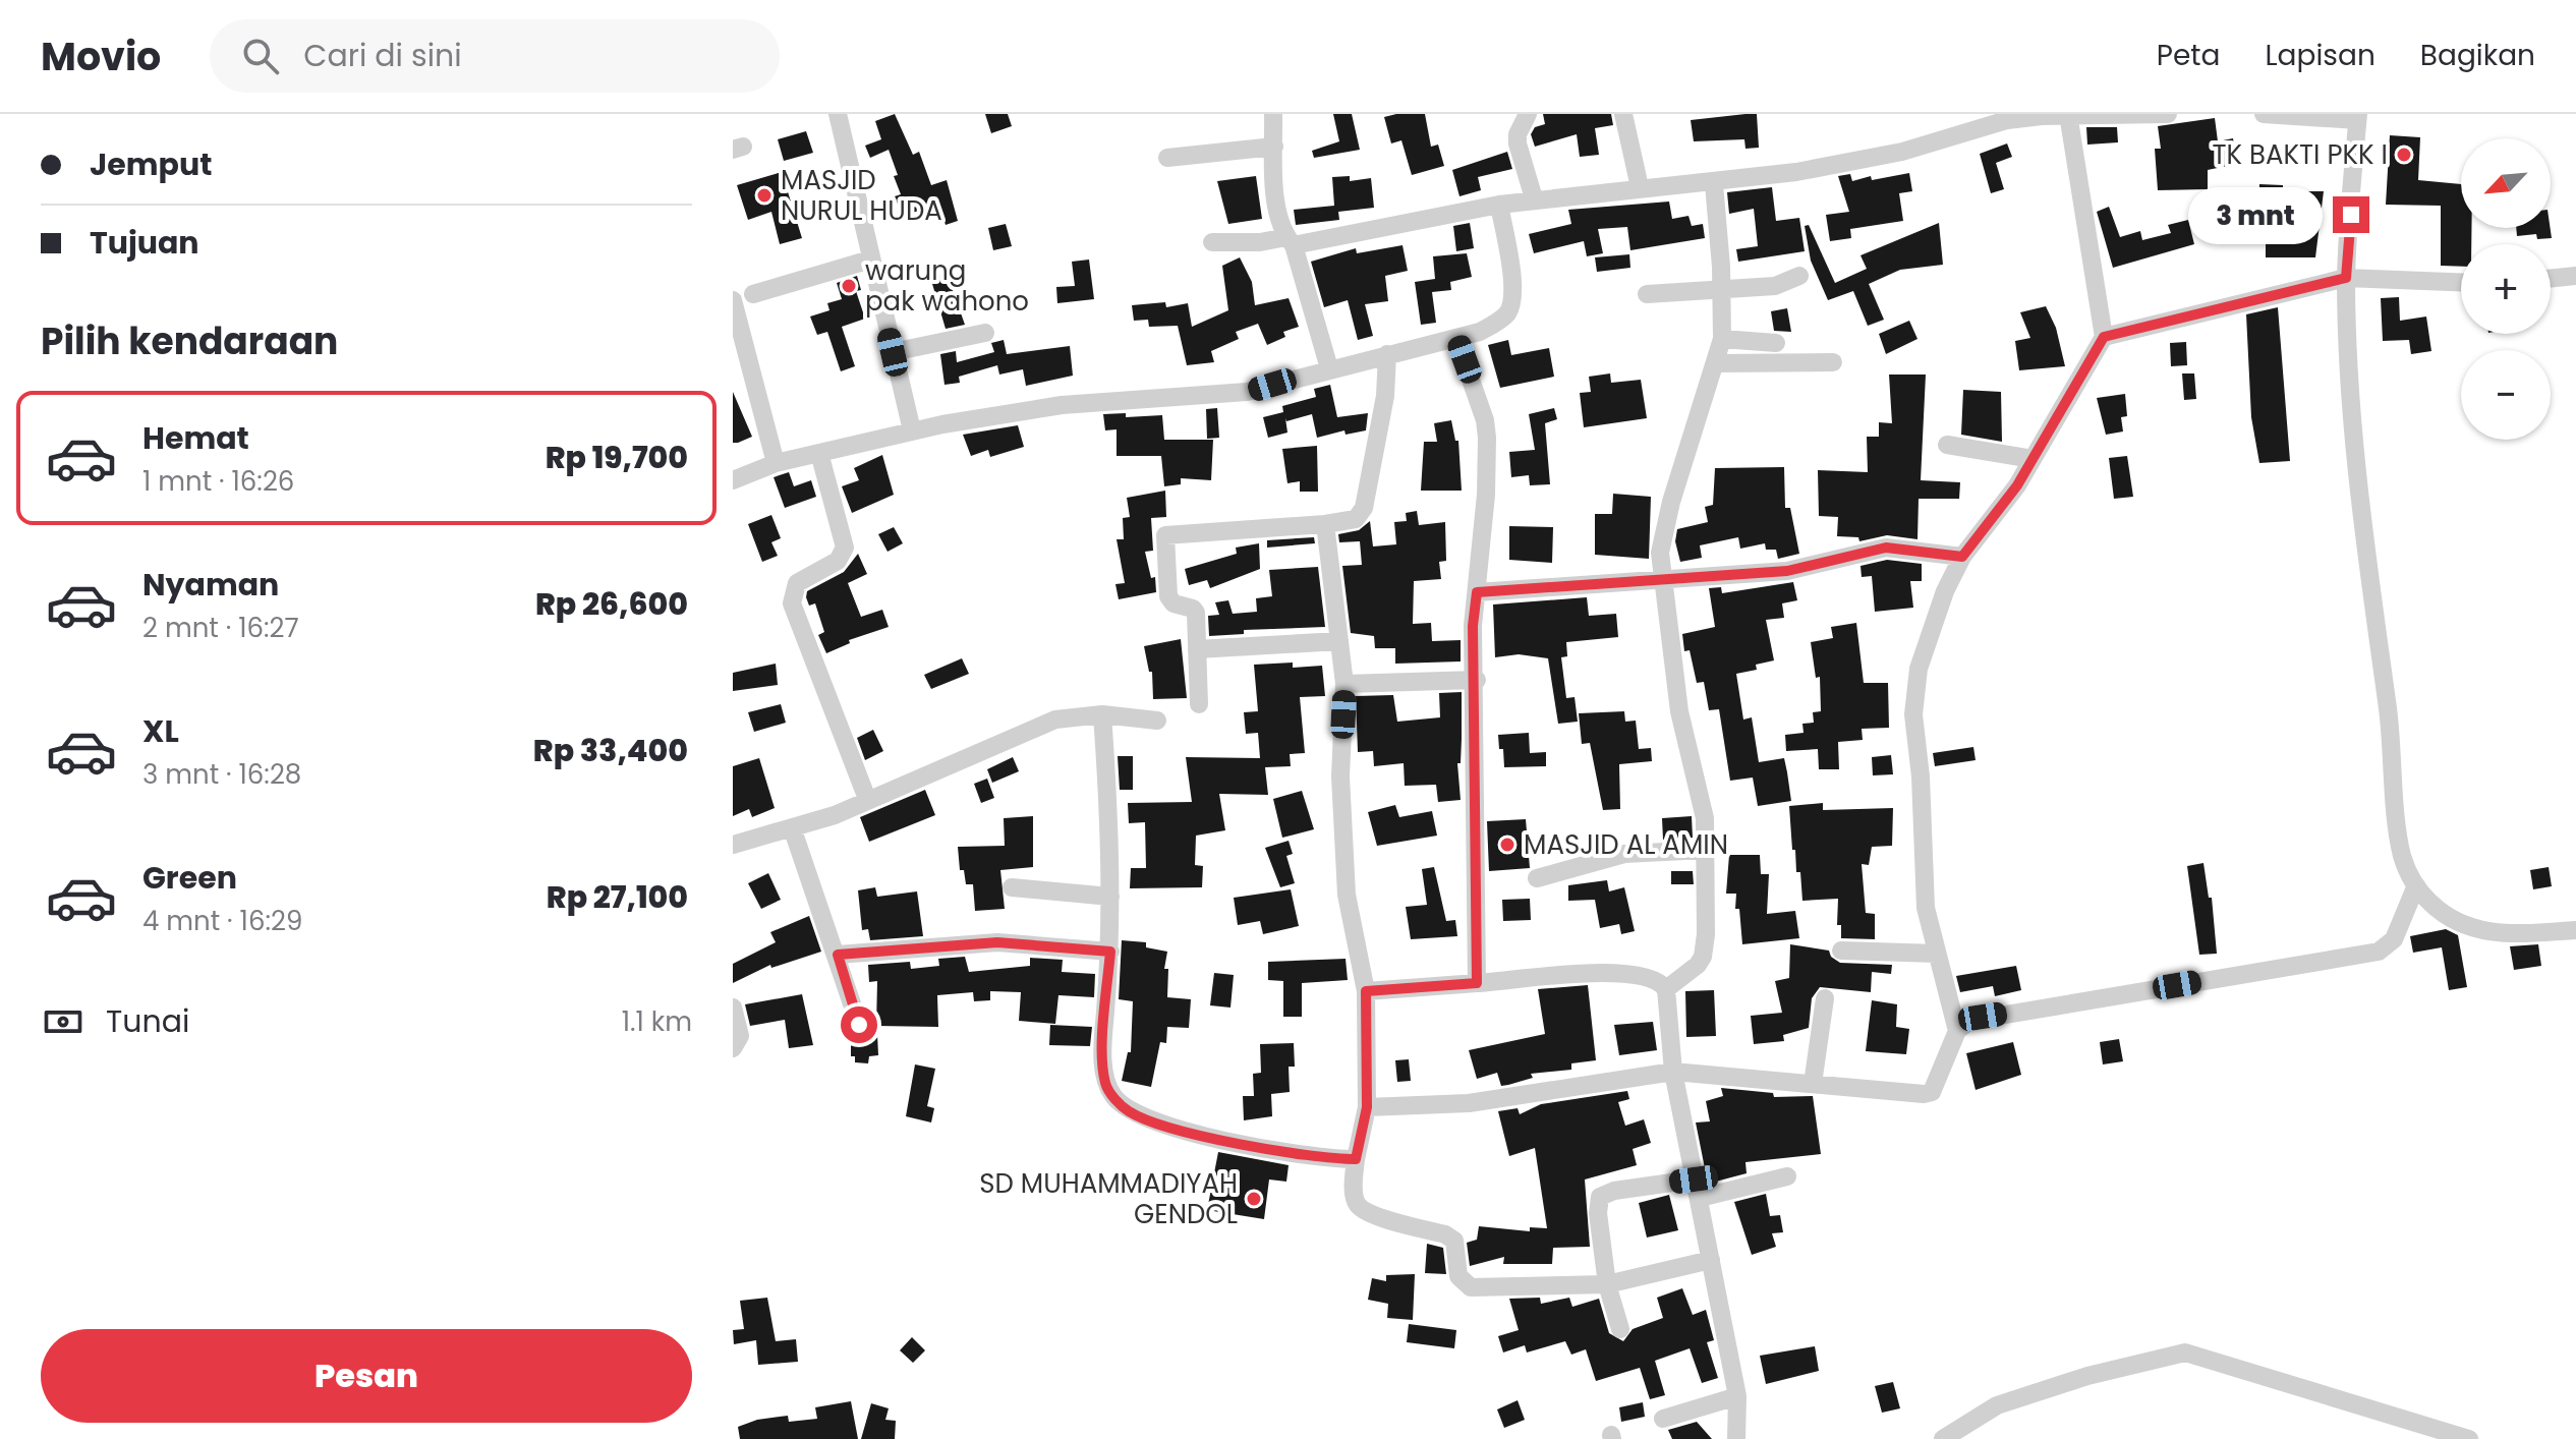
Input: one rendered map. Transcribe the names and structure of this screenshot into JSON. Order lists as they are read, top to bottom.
{
  "places": [
    "TK BAKTI PKK I",
    "MASJID NURUL HUDA",
    "warung pak wahono",
    "MASJID AL AMIN",
    "SD MUHAMMADIYAH GENDOL"
  ],
  "north": "bottom left",
  "page": {
    "header": "Movio",
    "search": "Cari di sini",
    "nav": ["Peta", "Lapisan", "Bagikan"],
    "banner": ["Jemput", "Tujuan"],
    "map_buttons": ["+", "−"],
    "bubble": "3 mnt",
    "heading": "Pilih kendaraan",
    "list": [
      {
        "name": "Hemat",
        "note": "1 mnt · 16:26",
        "value": "Rp 19,700"
      },
      {
        "name": "Nyaman",
        "note": "2 mnt · 16:27",
        "value": "Rp 26,600"
      },
      {
        "name": "XL",
        "note": "3 mnt · 16:28",
        "value": "Rp 33,400"
      },
      {
        "name": "Green",
        "note": "4 mnt · 16:29",
        "value": "Rp 27,100"
      }
    ],
    "pay": ["Tunai", "1.1 km"],
    "buttons": "Pesan"
  }
}
